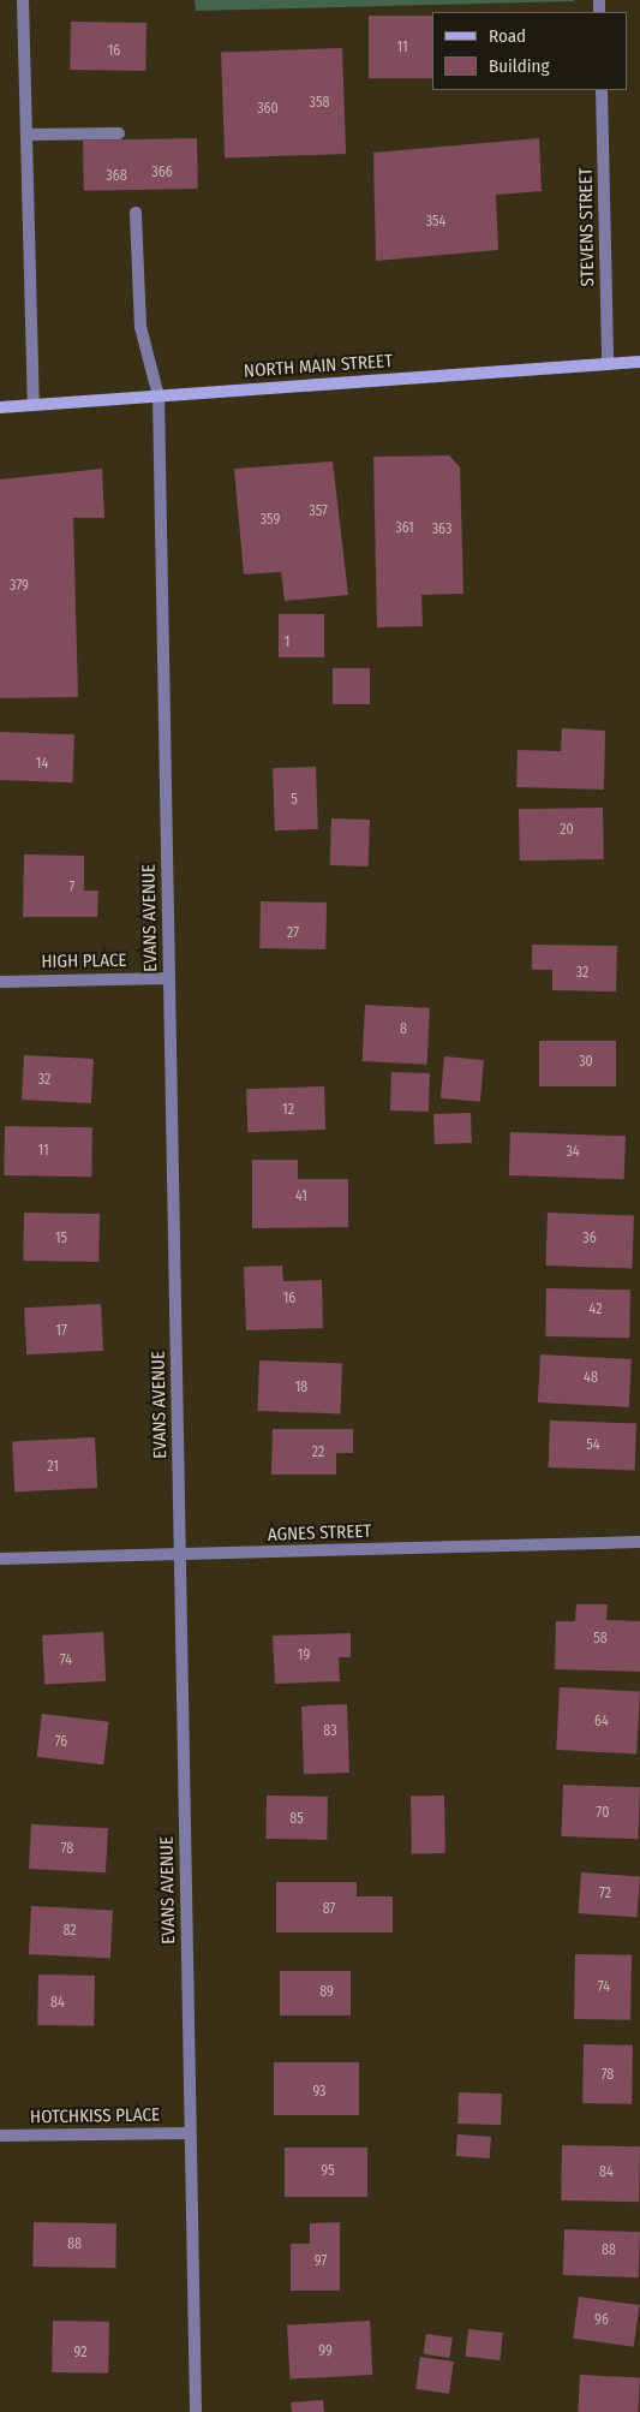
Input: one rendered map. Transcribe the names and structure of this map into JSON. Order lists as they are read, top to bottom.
{
  "streets": {
    "main road": ["NORTH MAIN STREET"],
    "street": [
      "STEVENS STREET",
      "EVANS AVENUE",
      "HIGH PLACE",
      "AGNES STREET",
      "HOTCHKISS PLACE"
    ]
  },
  "crossings": [
    ["STEVENS STREET", "NORTH MAIN STREET"],
    ["NORTH MAIN STREET", "EVANS AVENUE"],
    ["EVANS AVENUE", "HIGH PLACE"],
    ["EVANS AVENUE", "AGNES STREET"],
    ["EVANS AVENUE", "HOTCHKISS PLACE"]
  ],
  "house_numbers": [
    "11",
    "16",
    "358",
    "360",
    "366",
    "368",
    "354",
    "357",
    "359",
    "361",
    "363",
    "379",
    "1",
    "14",
    "5",
    "20",
    "7",
    "27",
    "32",
    "8",
    "30",
    "32",
    "12",
    "11",
    "34",
    "41",
    "15",
    "36",
    "16",
    "42",
    "17",
    "48",
    "18",
    "54",
    "22",
    "21",
    "58",
    "19",
    "74",
    "64",
    "83",
    "76",
    "70",
    "85",
    "78",
    "72",
    "87",
    "82",
    "74",
    "89",
    "84",
    "78",
    "93",
    "95",
    "84",
    "88",
    "88",
    "97",
    "96",
    "99",
    "92"
  ],
  "legend": ["Road", "Building"]
}
